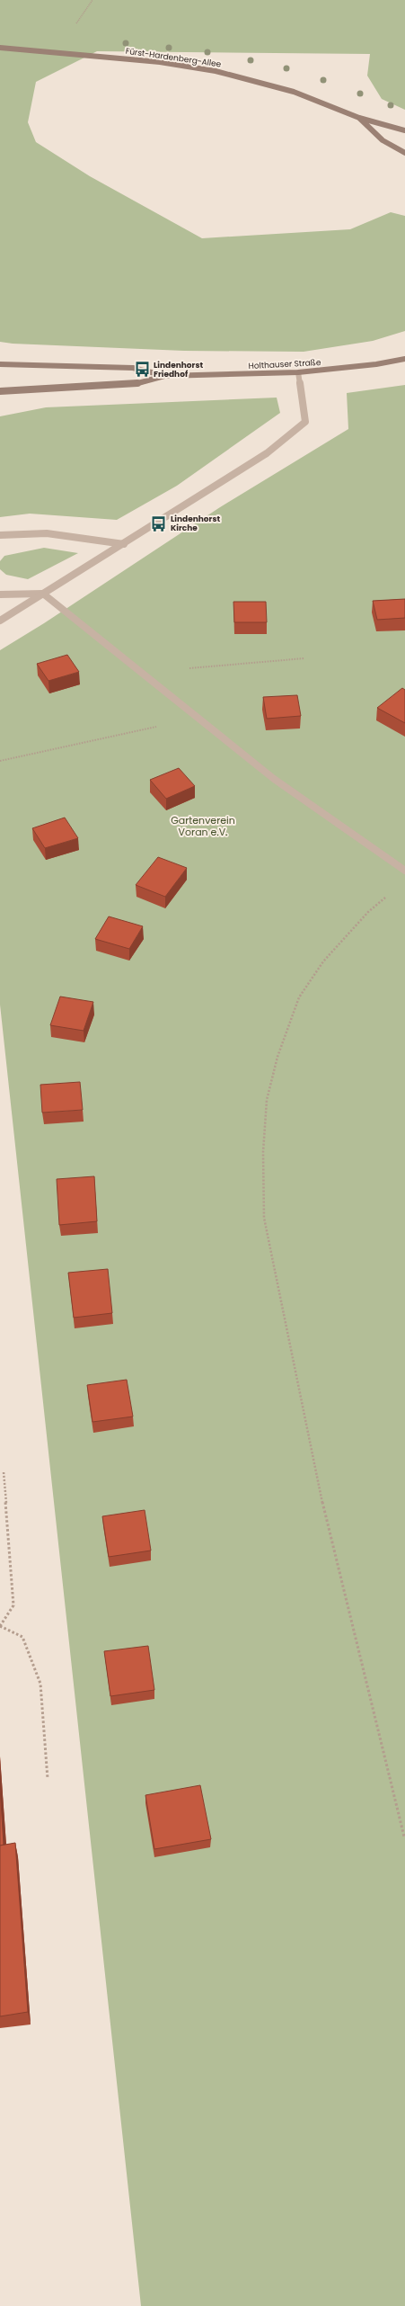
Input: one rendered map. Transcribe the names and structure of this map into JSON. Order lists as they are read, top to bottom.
{
  "streets": {
    "street": ["Fürst-Hardenberg-Allee", "Holthauser Straße"]
  },
  "parks": ["Gartenverein Voran e.V."],
  "places": {
    "bus stop": ["Lindenhorst Friedhof", "Lindenhorst Kirche"]
  }
}
